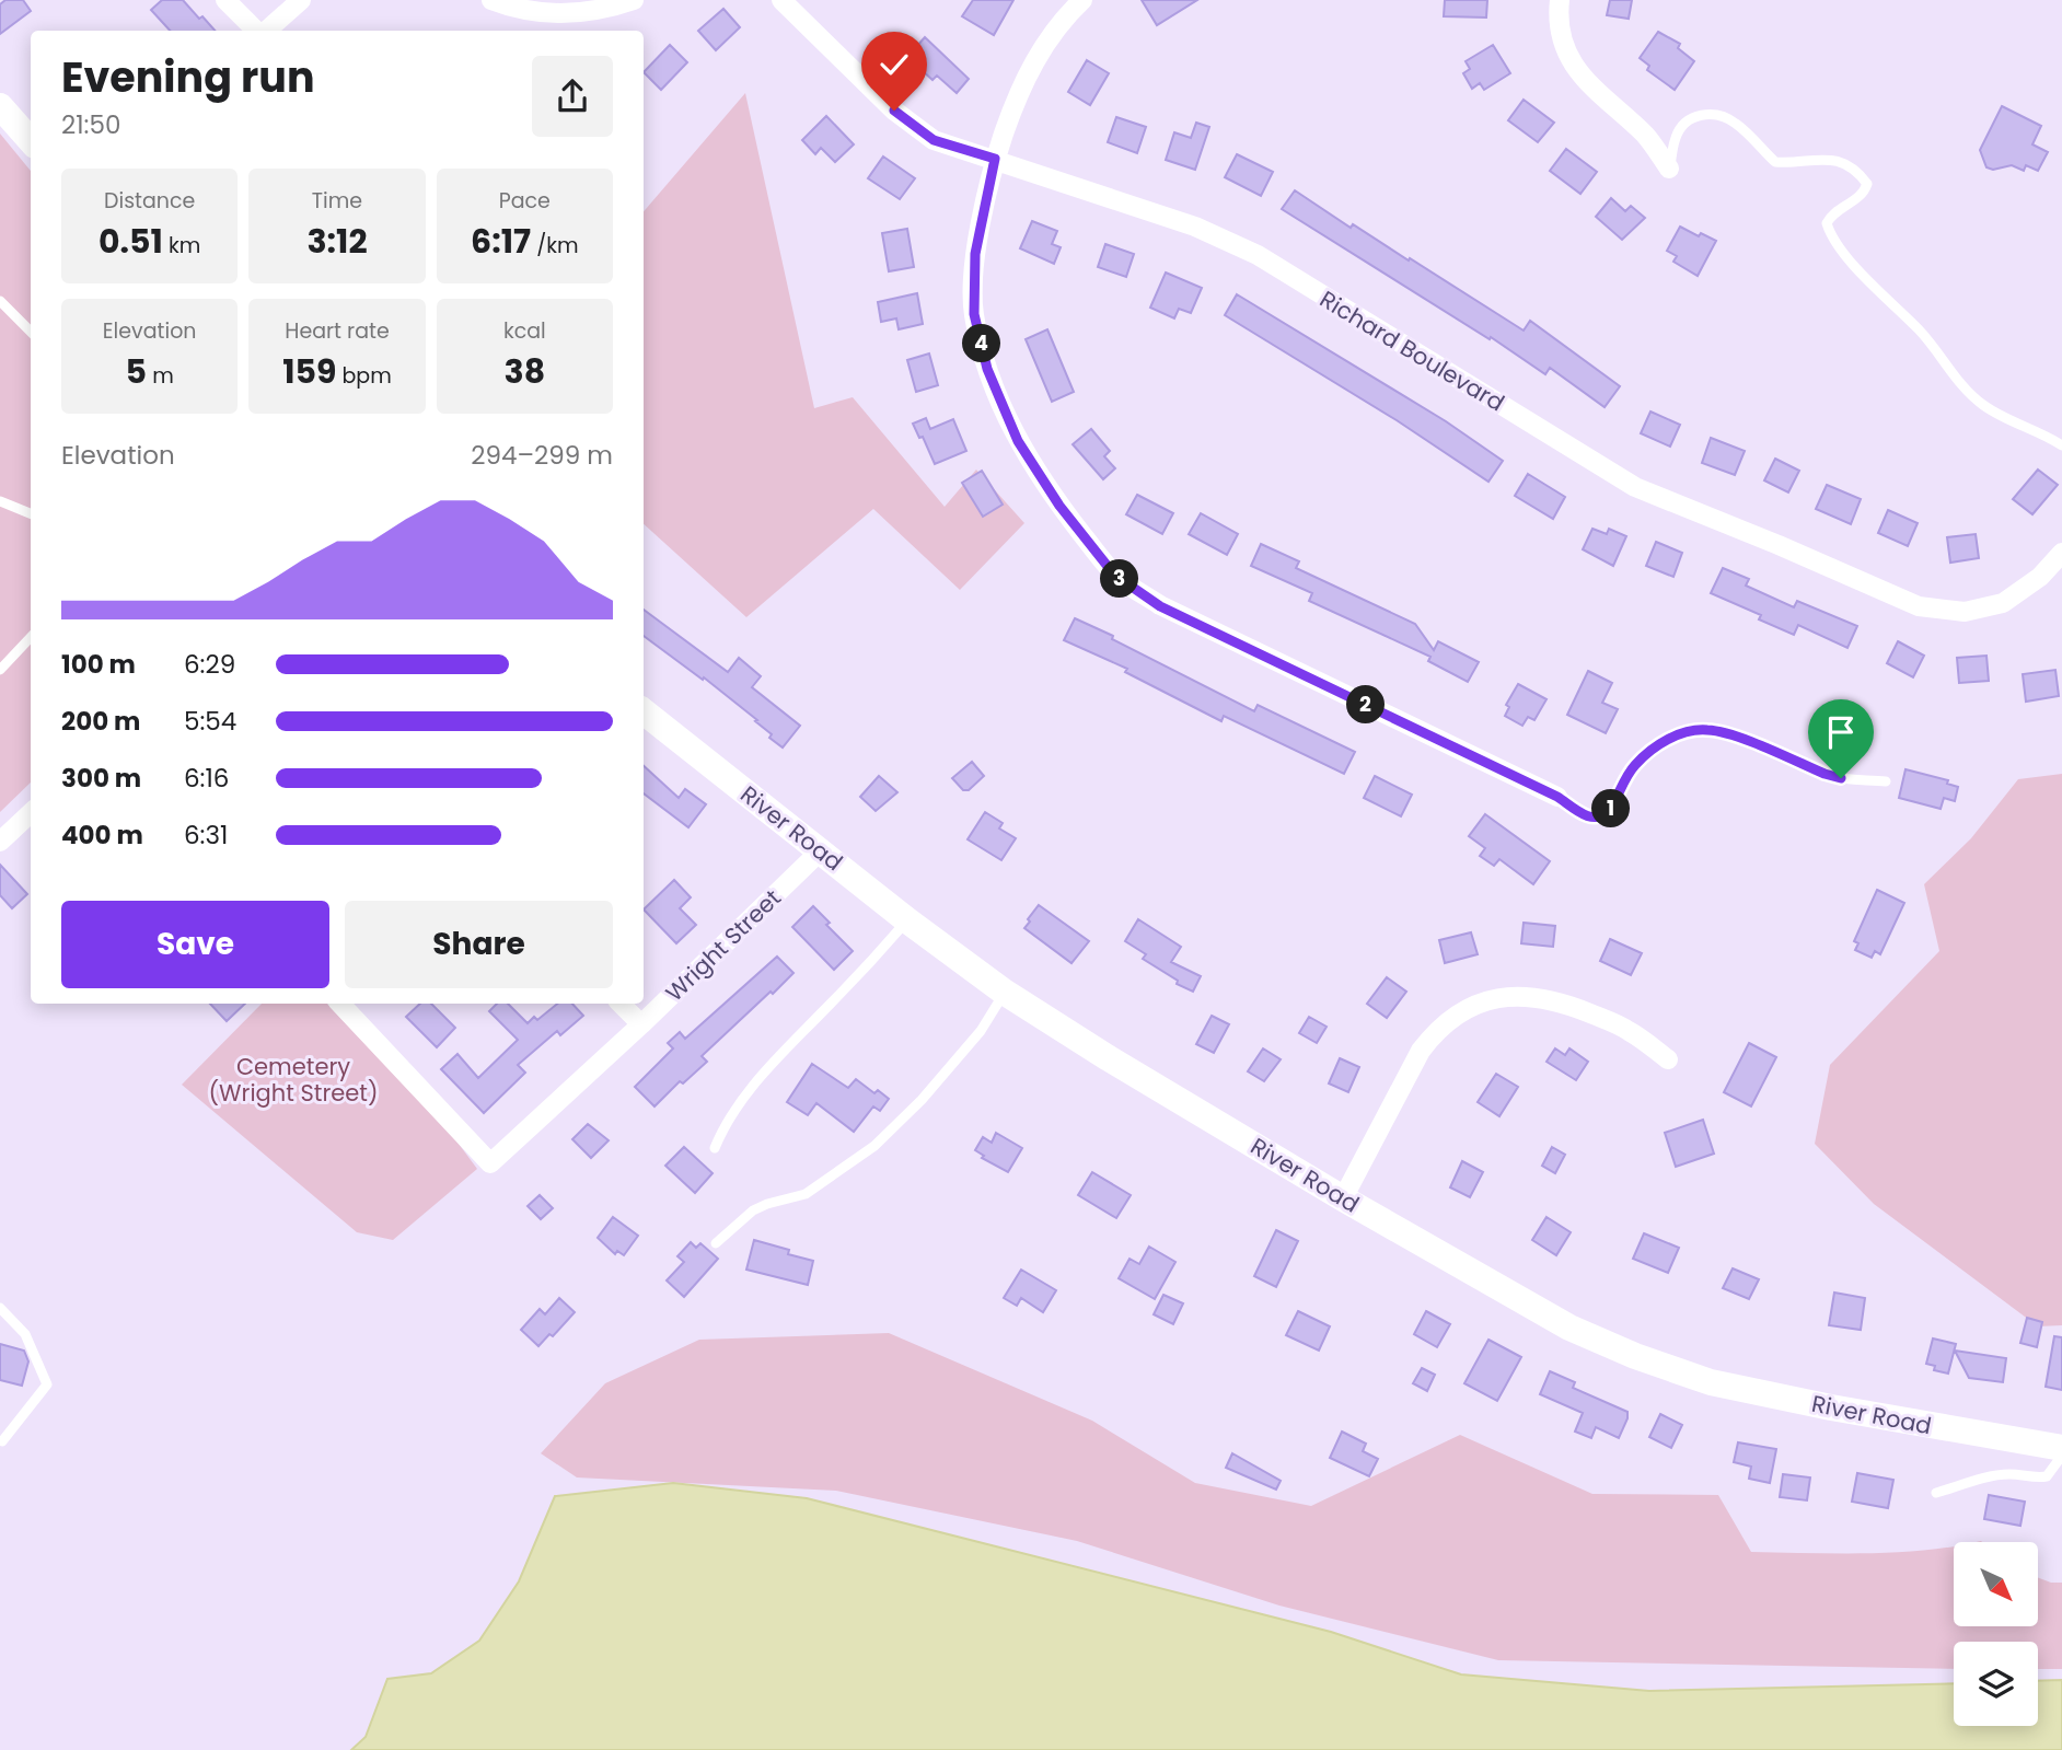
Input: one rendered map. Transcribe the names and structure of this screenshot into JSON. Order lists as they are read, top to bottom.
{
  "streets": {
    "main road": ["River Road"],
    "street": ["Richard Boulevard", "Wright Street"]
  },
  "crossings": [
    ["River Road", "Wright Street"]
  ],
  "parks": ["Cemetery (Wright Street)"],
  "north": "bottom right",
  "page": {
    "heading": ["Evening run", "21:50"],
    "stats": [
      ["Distance", "0.51 km"],
      ["Time", "3:12"],
      ["Pace", "6:17 /km"],
      ["Elevation", "5 m"],
      ["Heart rate", "159 bpm"],
      ["kcal", "38"]
    ],
    "pins": [
      "4",
      "3",
      "2",
      "1"
    ],
    "chart": ["Elevation", "294–299 m"],
    "list": [
      {
        "name": "100 m",
        "note": "6:29"
      },
      {
        "name": "200 m",
        "note": "5:54"
      },
      {
        "name": "300 m",
        "note": "6:16"
      },
      {
        "name": "400 m",
        "note": "6:31"
      }
    ],
    "buttons": ["Save", "Share"]
  }
}
